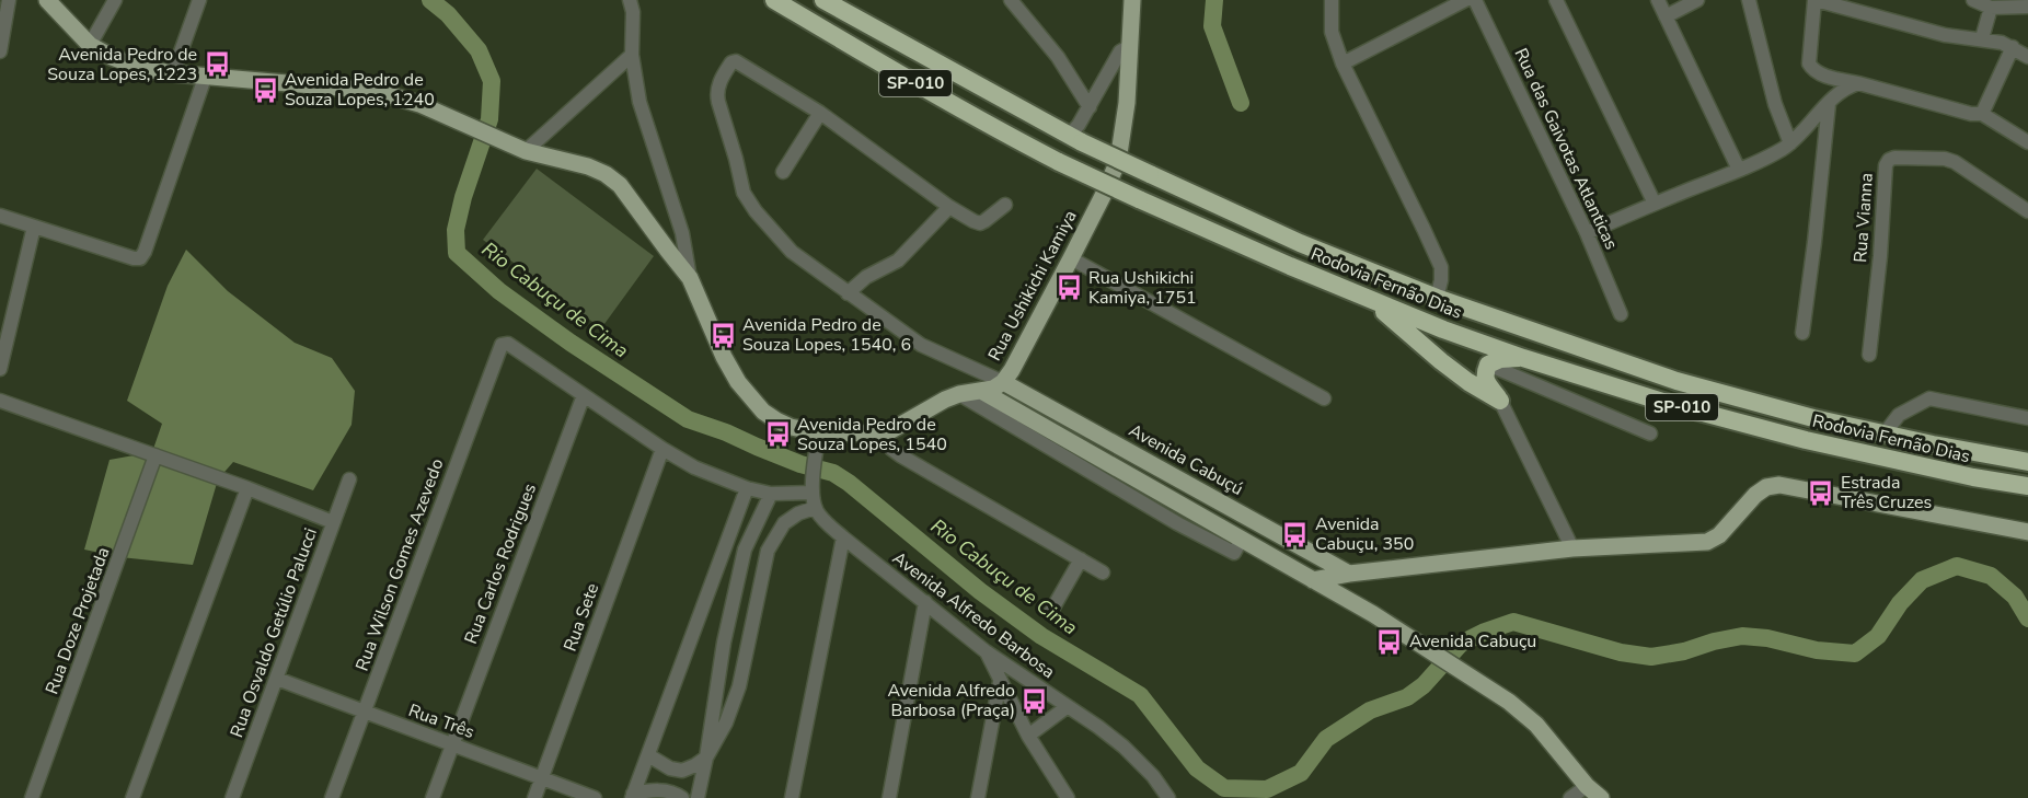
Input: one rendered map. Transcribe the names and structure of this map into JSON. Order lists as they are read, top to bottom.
{
  "streets": {
    "highway": ["SP-010", "Rodovia Fernão Dias"],
    "main road": ["Rua Ushikichi Kamiya", "Avenida Cabuçú"],
    "street": [
      "Rua das Gaivotas Atlanticas",
      "Rua Vianna",
      "Rua Carlos Rodrigues",
      "Rua Wilson Gomes Azevedo",
      "Avenida Alfredo Barbosa",
      "Rua Sete",
      "Rua Doze Projetada",
      "Rua Osvaldo Getúlio Palucci",
      "Rua Três"
    ]
  },
  "crossings": [
    ["Rua Ushikichi Kamiya", "Avenida Cabuçú"],
    ["Rua Carlos Rodrigues", "Rua Wilson Gomes Azevedo"],
    ["Rua Carlos Rodrigues", "Rua Três"],
    ["Rua Wilson Gomes Azevedo", "Rua Três"],
    ["Rua Sete", "Rua Três"],
    ["Rua Osvaldo Getúlio Palucci", "Rua Três"]
  ],
  "water": ["Rio Cabuçu de Cima"],
  "places": {
    "bus stop": [
      "Avenida Pedro de Souza Lopes, 1223",
      "Avenida Pedro de Souza Lopes, 1240",
      "Rua Ushikichi Kamiya, 1751",
      "Avenida Pedro de Souza Lopes, 1540, 6",
      "Avenida Pedro de Souza Lopes, 1540",
      "Estrada Três Cruzes",
      "Avenida Cabuçu, 350",
      "Avenida Cabuçu",
      "Avenida Alfredo Barbosa (Praça)"
    ]
  }
}
